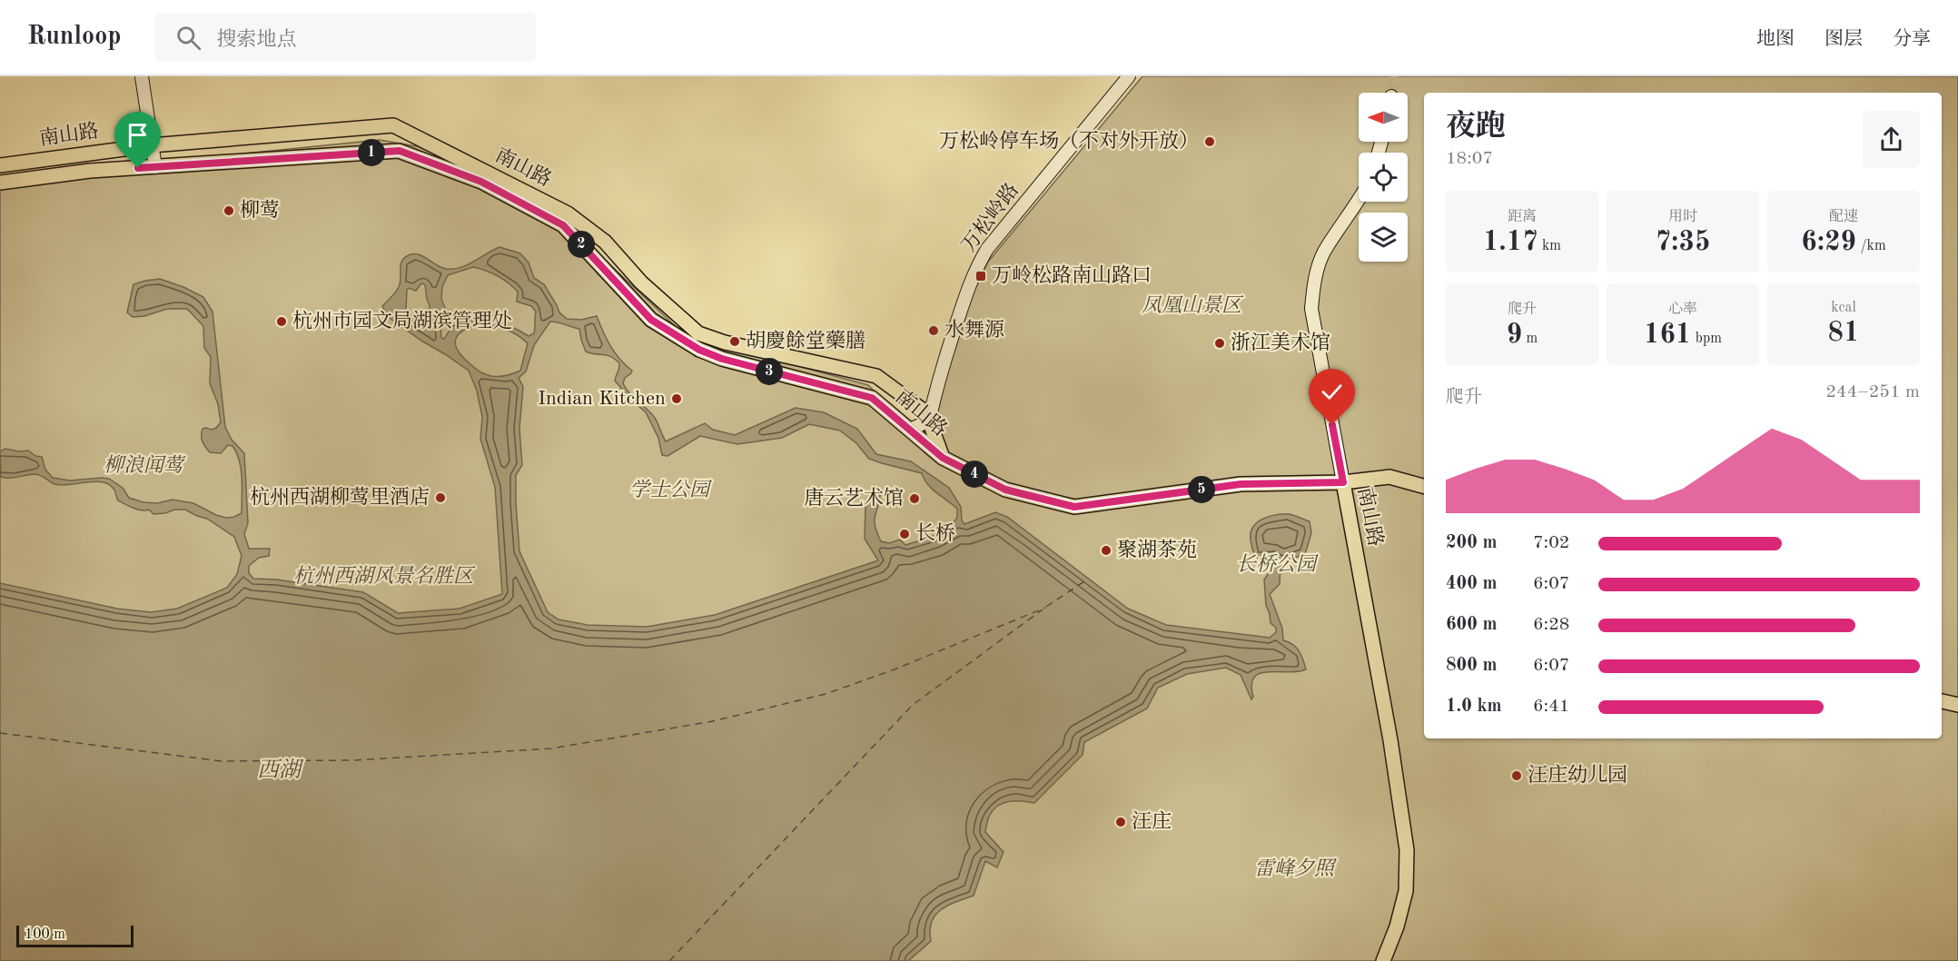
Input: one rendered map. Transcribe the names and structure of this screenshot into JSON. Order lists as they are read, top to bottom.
{
  "streets": {
    "main road": ["南山路"],
    "street": ["万松岭路"]
  },
  "crossings": [
    ["南山路", "万松岭路"]
  ],
  "water": ["西湖"],
  "parks": [
    "凤凰山景区",
    "柳浪闻莺",
    "学士公园",
    "长桥公园",
    "杭州西湖风景名胜区",
    "雷峰夕照"
  ],
  "places": {
    "other": [
      "万松岭停车场（不对外开放）",
      "柳莺",
      "杭州市园文局湖滨管理处",
      "水舞源",
      "胡慶餘堂藥膳",
      "浙江美术馆",
      "Indian Kitchen",
      "杭州西湖柳莺里酒店",
      "唐云艺术馆",
      "长桥",
      "聚湖茶苑",
      "汪庄幼儿园",
      "汪庄"
    ],
    "transit": ["万岭松路南山路口"]
  },
  "scale_bar": "100 m",
  "north": "left",
  "page": {
    "header": "Runloop",
    "search": "搜索地点",
    "nav": ["地图", "图层", "分享"],
    "heading": ["夜跑", "18:07"],
    "pins": [
      "1",
      "2",
      "3",
      "4",
      "5"
    ],
    "stats": [
      ["距离", "1.17 km"],
      ["用时", "7:35"],
      ["配速", "6:29 /km"],
      ["爬升", "9 m"],
      ["心率", "161 bpm"],
      ["kcal", "81"]
    ],
    "chart": ["爬升", "244–251 m"],
    "list": [
      {
        "name": "200 m",
        "note": "7:02"
      },
      {
        "name": "400 m",
        "note": "6:07"
      },
      {
        "name": "600 m",
        "note": "6:28"
      },
      {
        "name": "800 m",
        "note": "6:07"
      },
      {
        "name": "1.0 km",
        "note": "6:41"
      }
    ],
    "scale": "100 m"
  }
}
